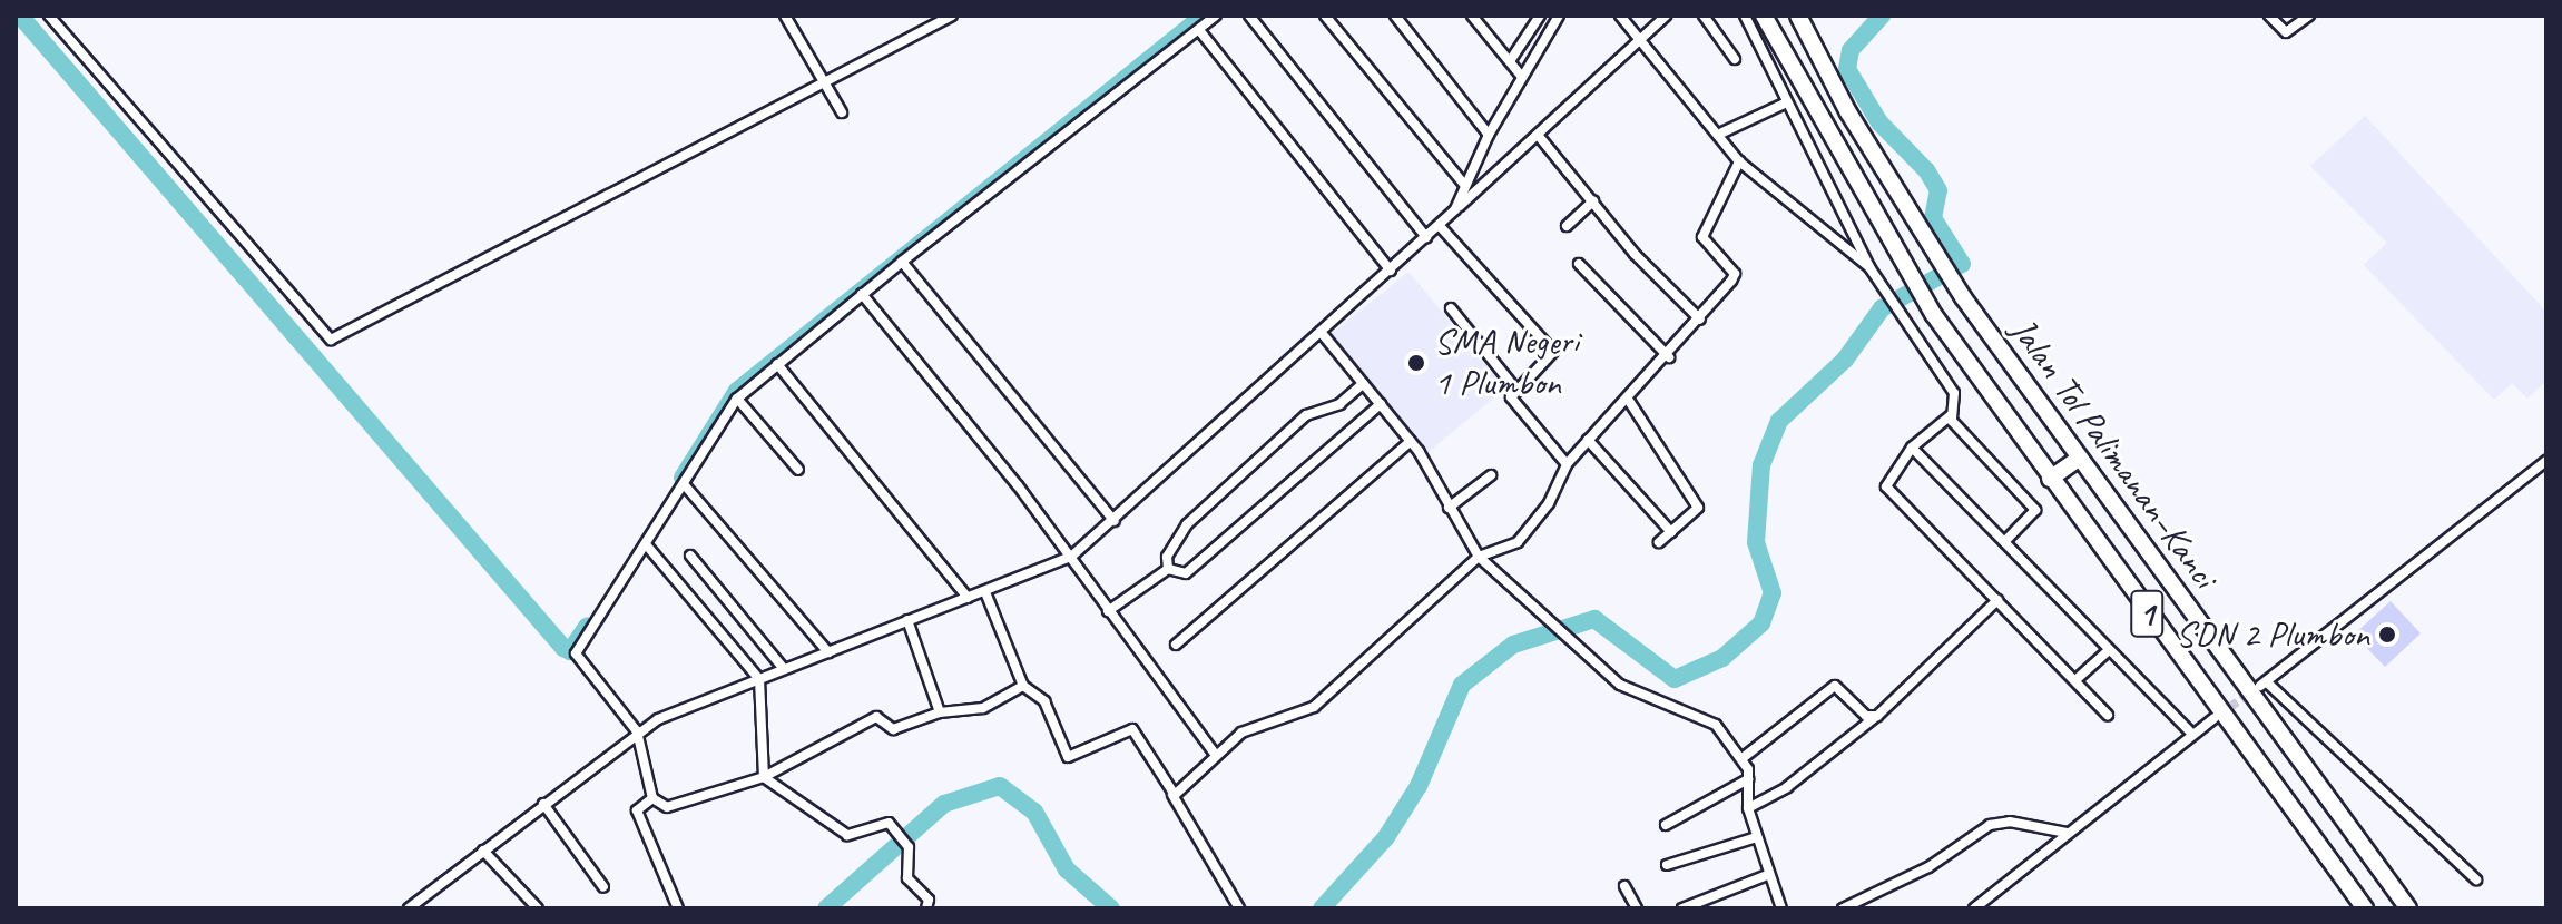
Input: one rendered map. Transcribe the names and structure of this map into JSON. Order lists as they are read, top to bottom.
{
  "streets": {
    "highway": ["Jalan Tol Palimanan–Kanci", "1"]
  },
  "places": ["SMA Negeri 1 Plumbon", "SDN 2 Plumbon"]
}
